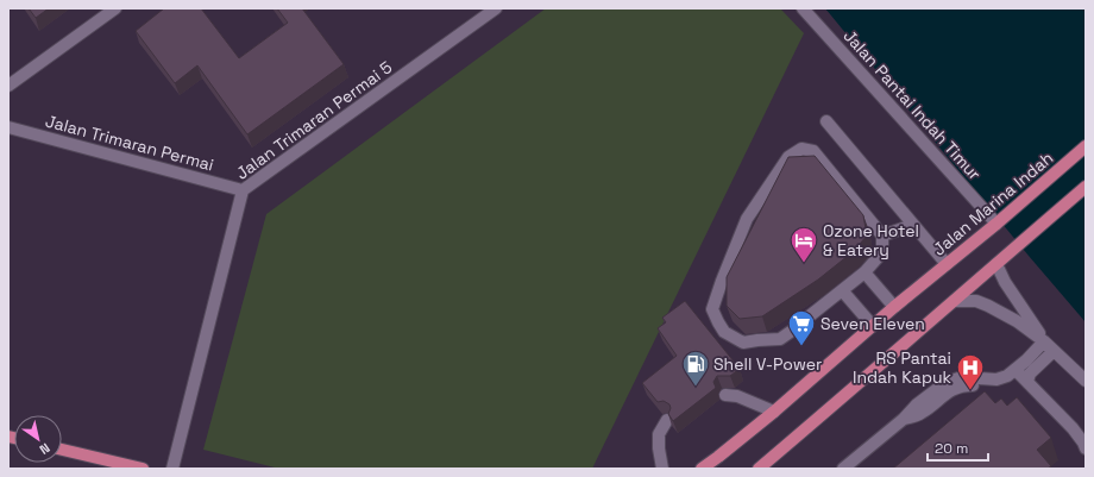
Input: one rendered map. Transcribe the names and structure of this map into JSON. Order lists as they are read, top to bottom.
{
  "streets": {
    "main road": ["Jalan Marina Indah"],
    "street": ["Jalan Pantai Indah Timur", "Jalan Trimaran Permai 5", "Jalan Trimaran Permai"]
  },
  "crossings": [
    ["Jalan Pantai Indah Timur", "Jalan Marina Indah"],
    ["Jalan Trimaran Permai 5", "Jalan Trimaran Permai"]
  ],
  "places": {
    "hotel": ["Ozone Hotel & Eatery"],
    "supermarket": ["Seven Eleven"],
    "fuel station": ["Shell V-Power"],
    "hospital": ["RS Pantai Indah Kapuk"]
  },
  "scale_bar": "20 m",
  "north": "bottom right"
}
